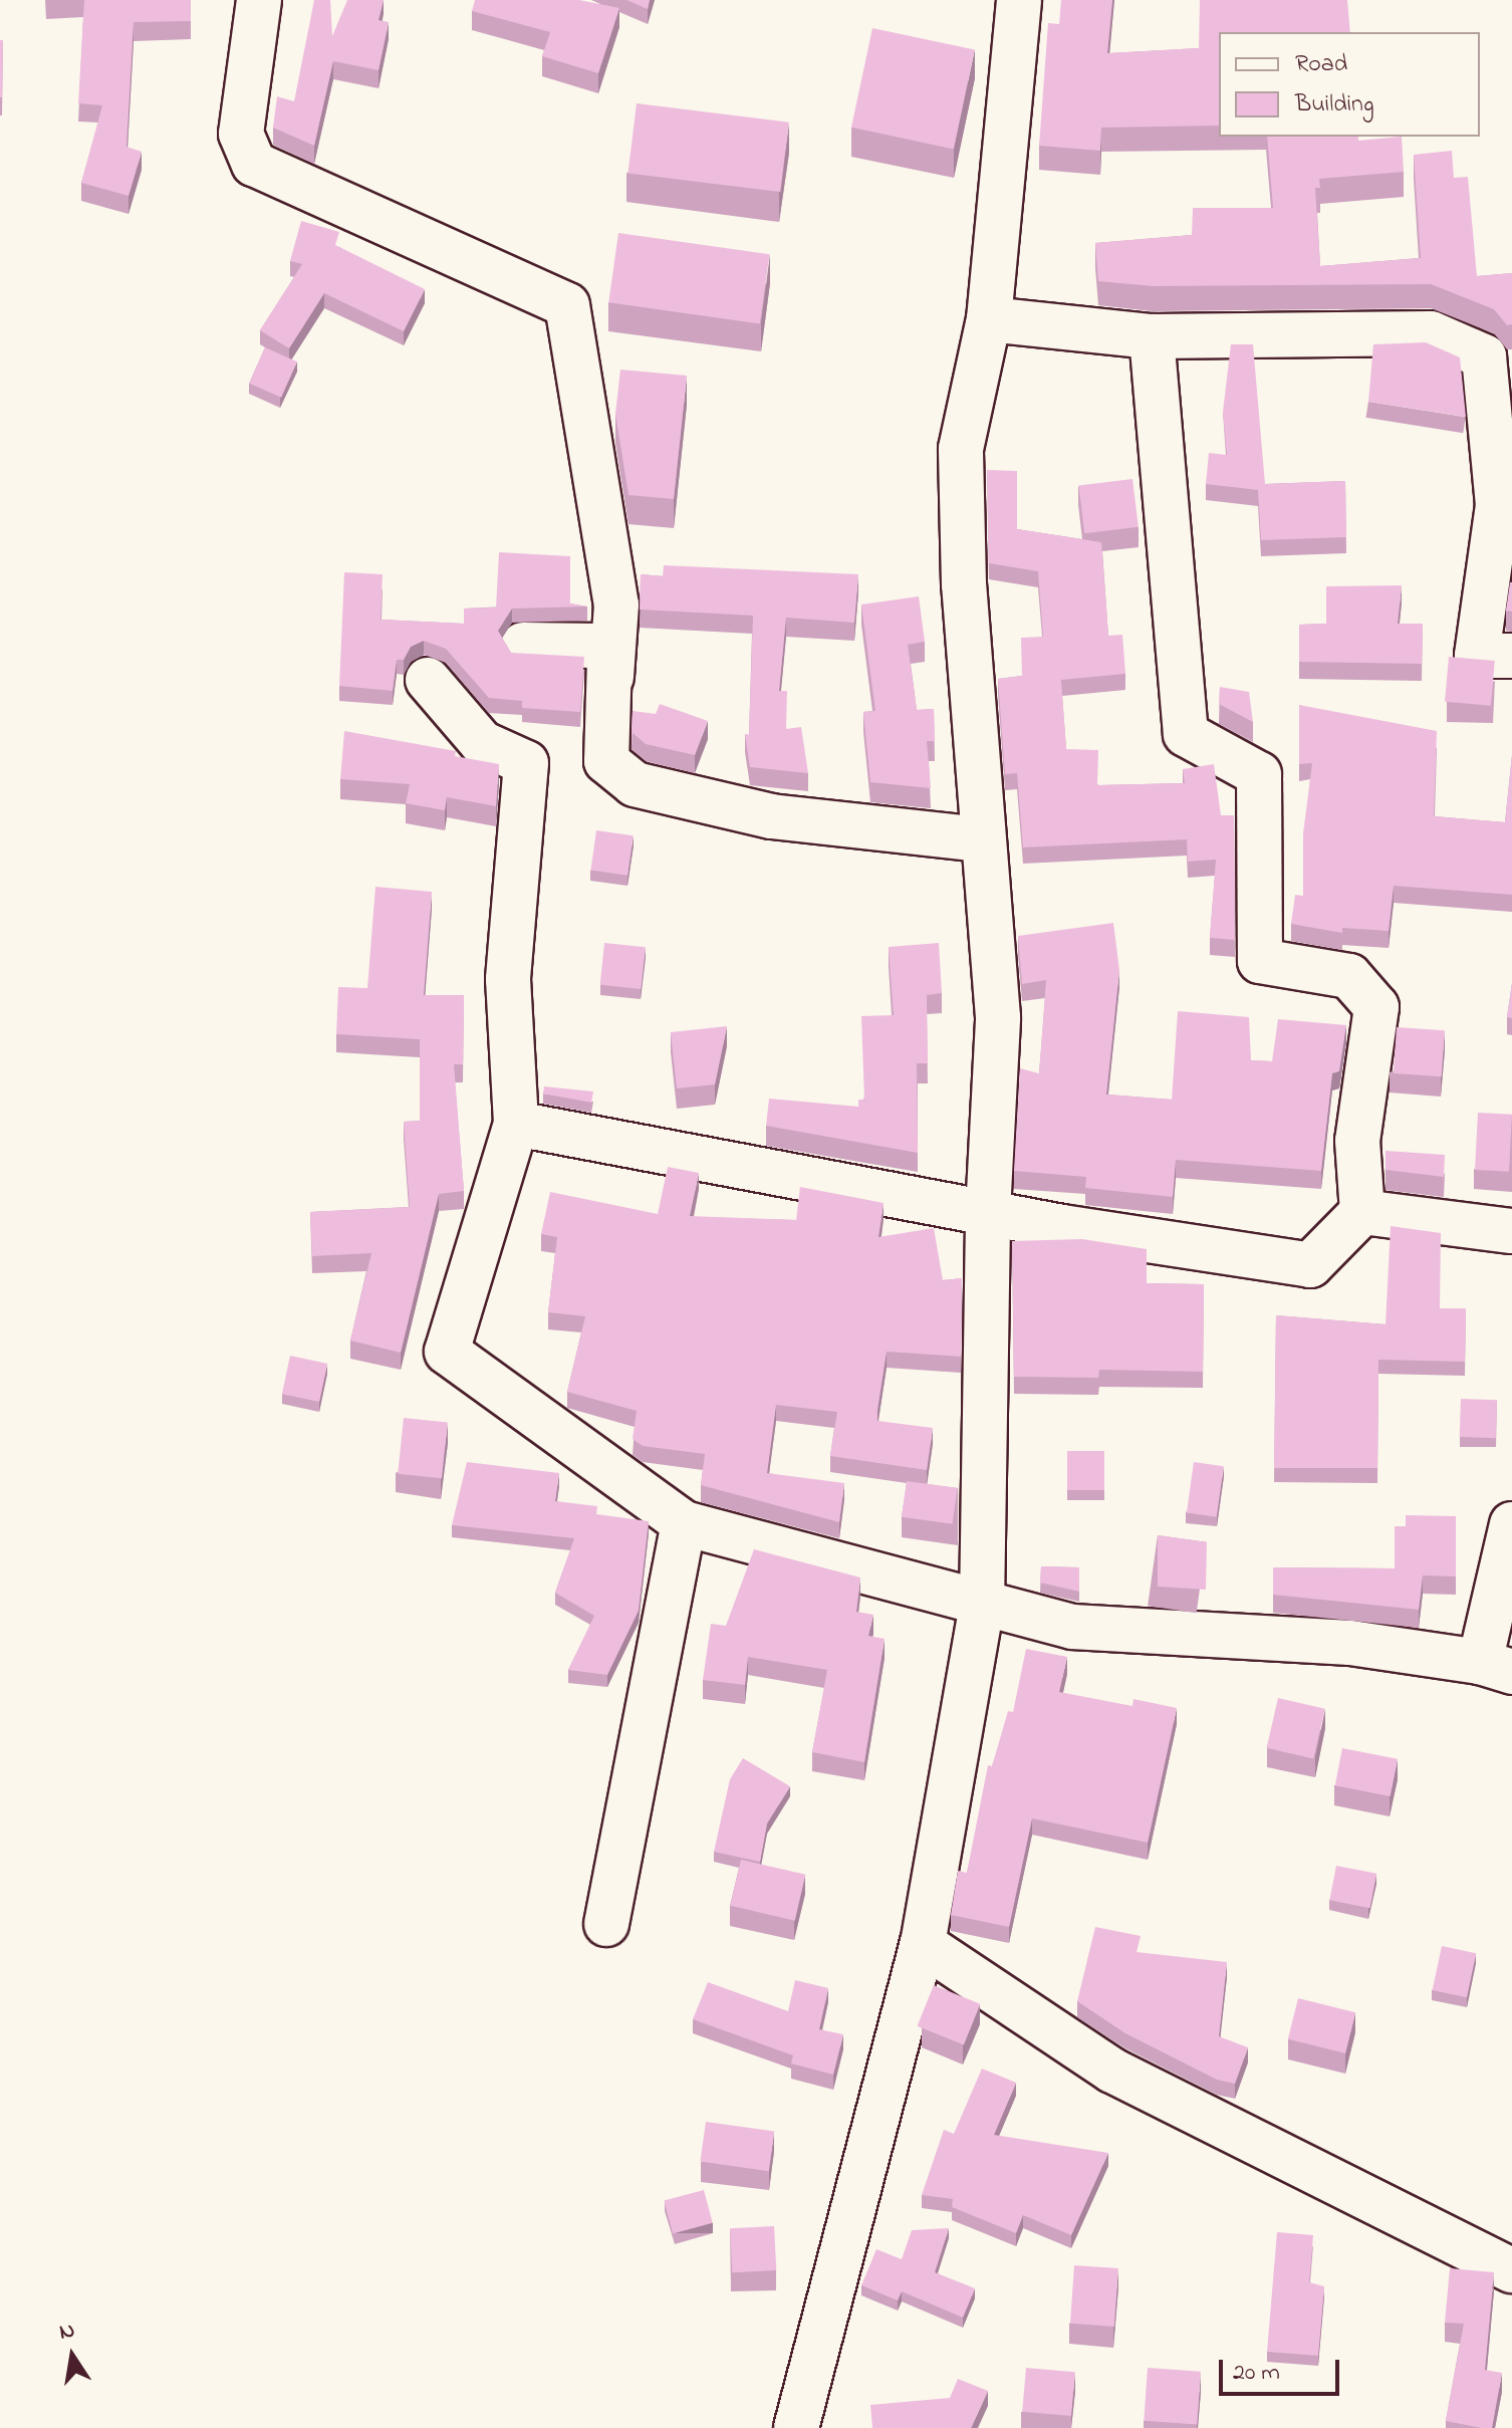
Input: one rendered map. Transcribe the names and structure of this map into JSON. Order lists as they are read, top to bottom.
{
  "legend": ["Road", "Building"],
  "scale_bar": "20 m",
  "north": "top"
}
